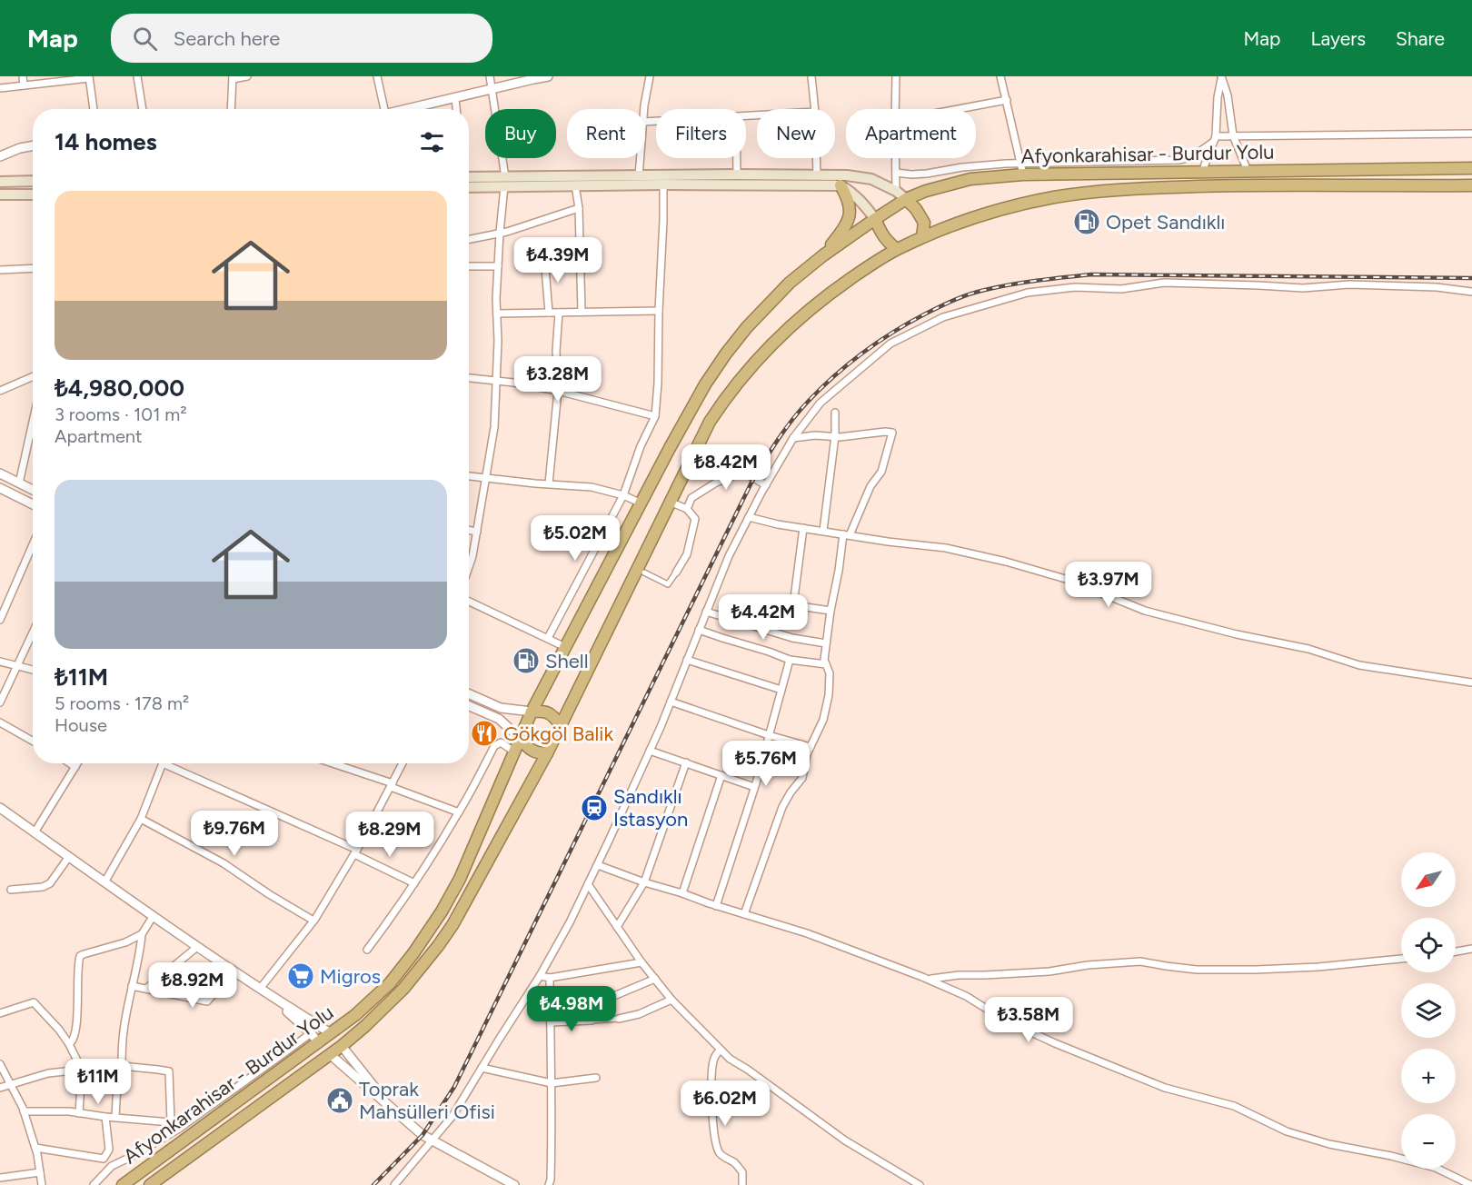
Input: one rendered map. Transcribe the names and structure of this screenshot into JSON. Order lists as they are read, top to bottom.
{
  "streets": {
    "highway": ["Afyonkarahisar - Burdur Yolu"]
  },
  "places": {
    "fuel station": ["Opet Sandıklı", "Shell"],
    "restaurant": ["Gökgöl Balik"],
    "station": ["Sandıklı Istasyon"],
    "supermarket": ["Migros"],
    "public building": ["Toprak Mahsülleri Ofisi"]
  },
  "north": "bottom left",
  "page": {
    "header": "Map",
    "search": "Search here",
    "nav": ["Map", "Layers", "Share"],
    "chip": [
      "Buy",
      "Rent",
      "Filters",
      "New",
      "Apartment"
    ],
    "heading": "14 homes",
    "list": [
      {
        "name": "₺4,980,000",
        "note": "3 rooms · 101 m² · Apartment"
      },
      {
        "name": "₺11M",
        "note": "5 rooms · 178 m² · House"
      }
    ],
    "price": [
      "₺4.39M",
      "₺3.28M",
      "₺8.42M",
      "₺5.02M",
      "₺3.97M",
      "₺4.42M",
      "₺5.76M",
      "₺9.76M",
      "₺8.29M",
      "₺8.92M",
      "₺4.98M",
      "₺3.58M",
      "₺11M",
      "₺6.02M"
    ],
    "map_buttons": ["+", "−"]
  }
}
